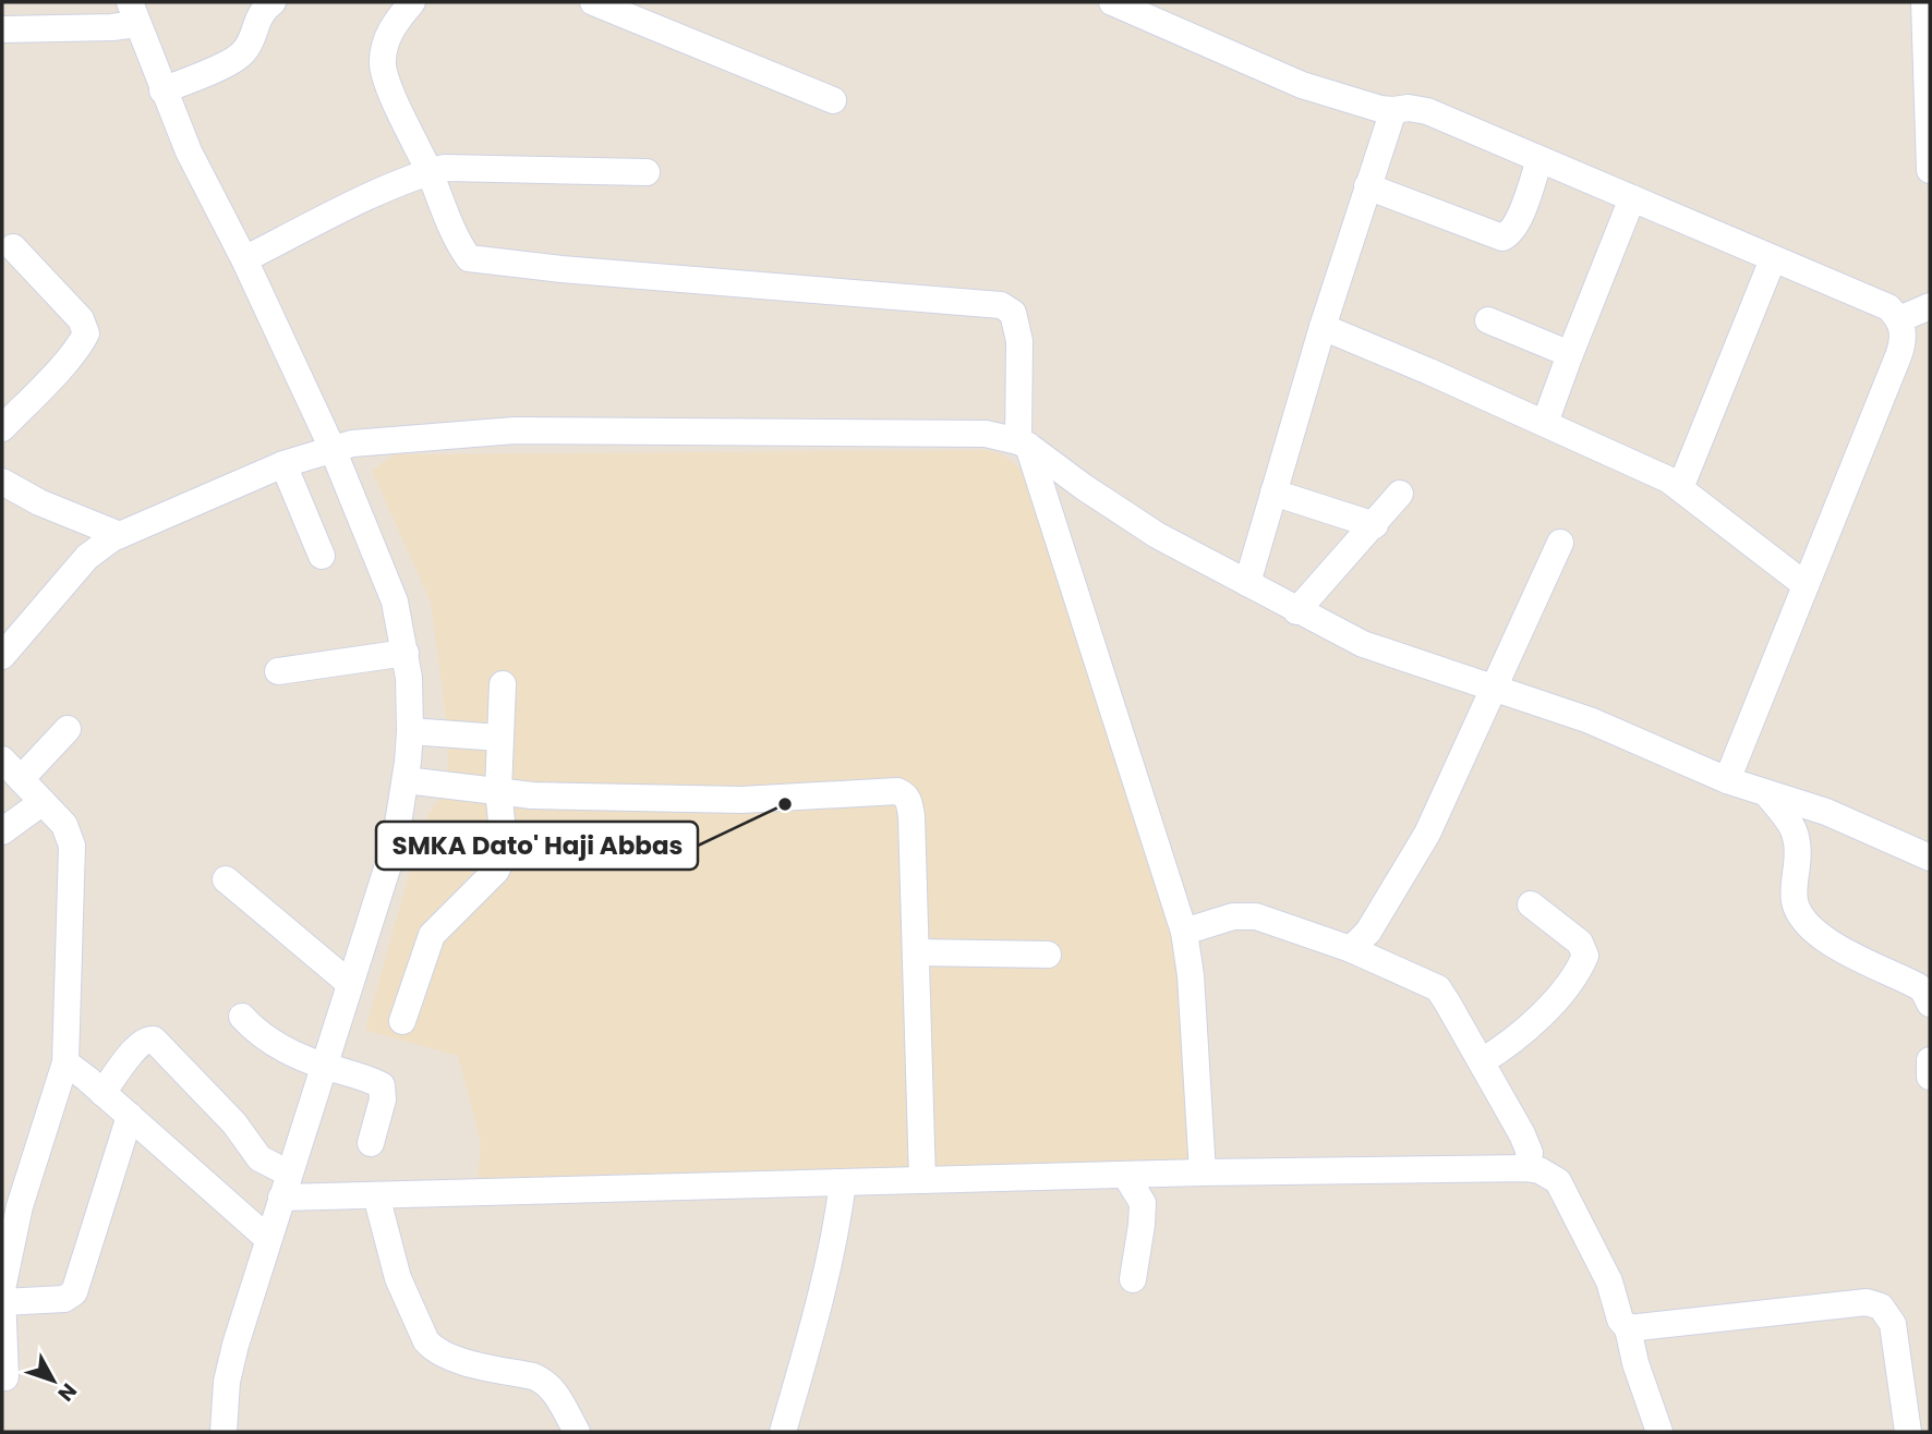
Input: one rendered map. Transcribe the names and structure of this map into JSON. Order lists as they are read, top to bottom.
{
  "places": ["SMKA Dato' Haji Abbas"],
  "north": "bottom right"
}
